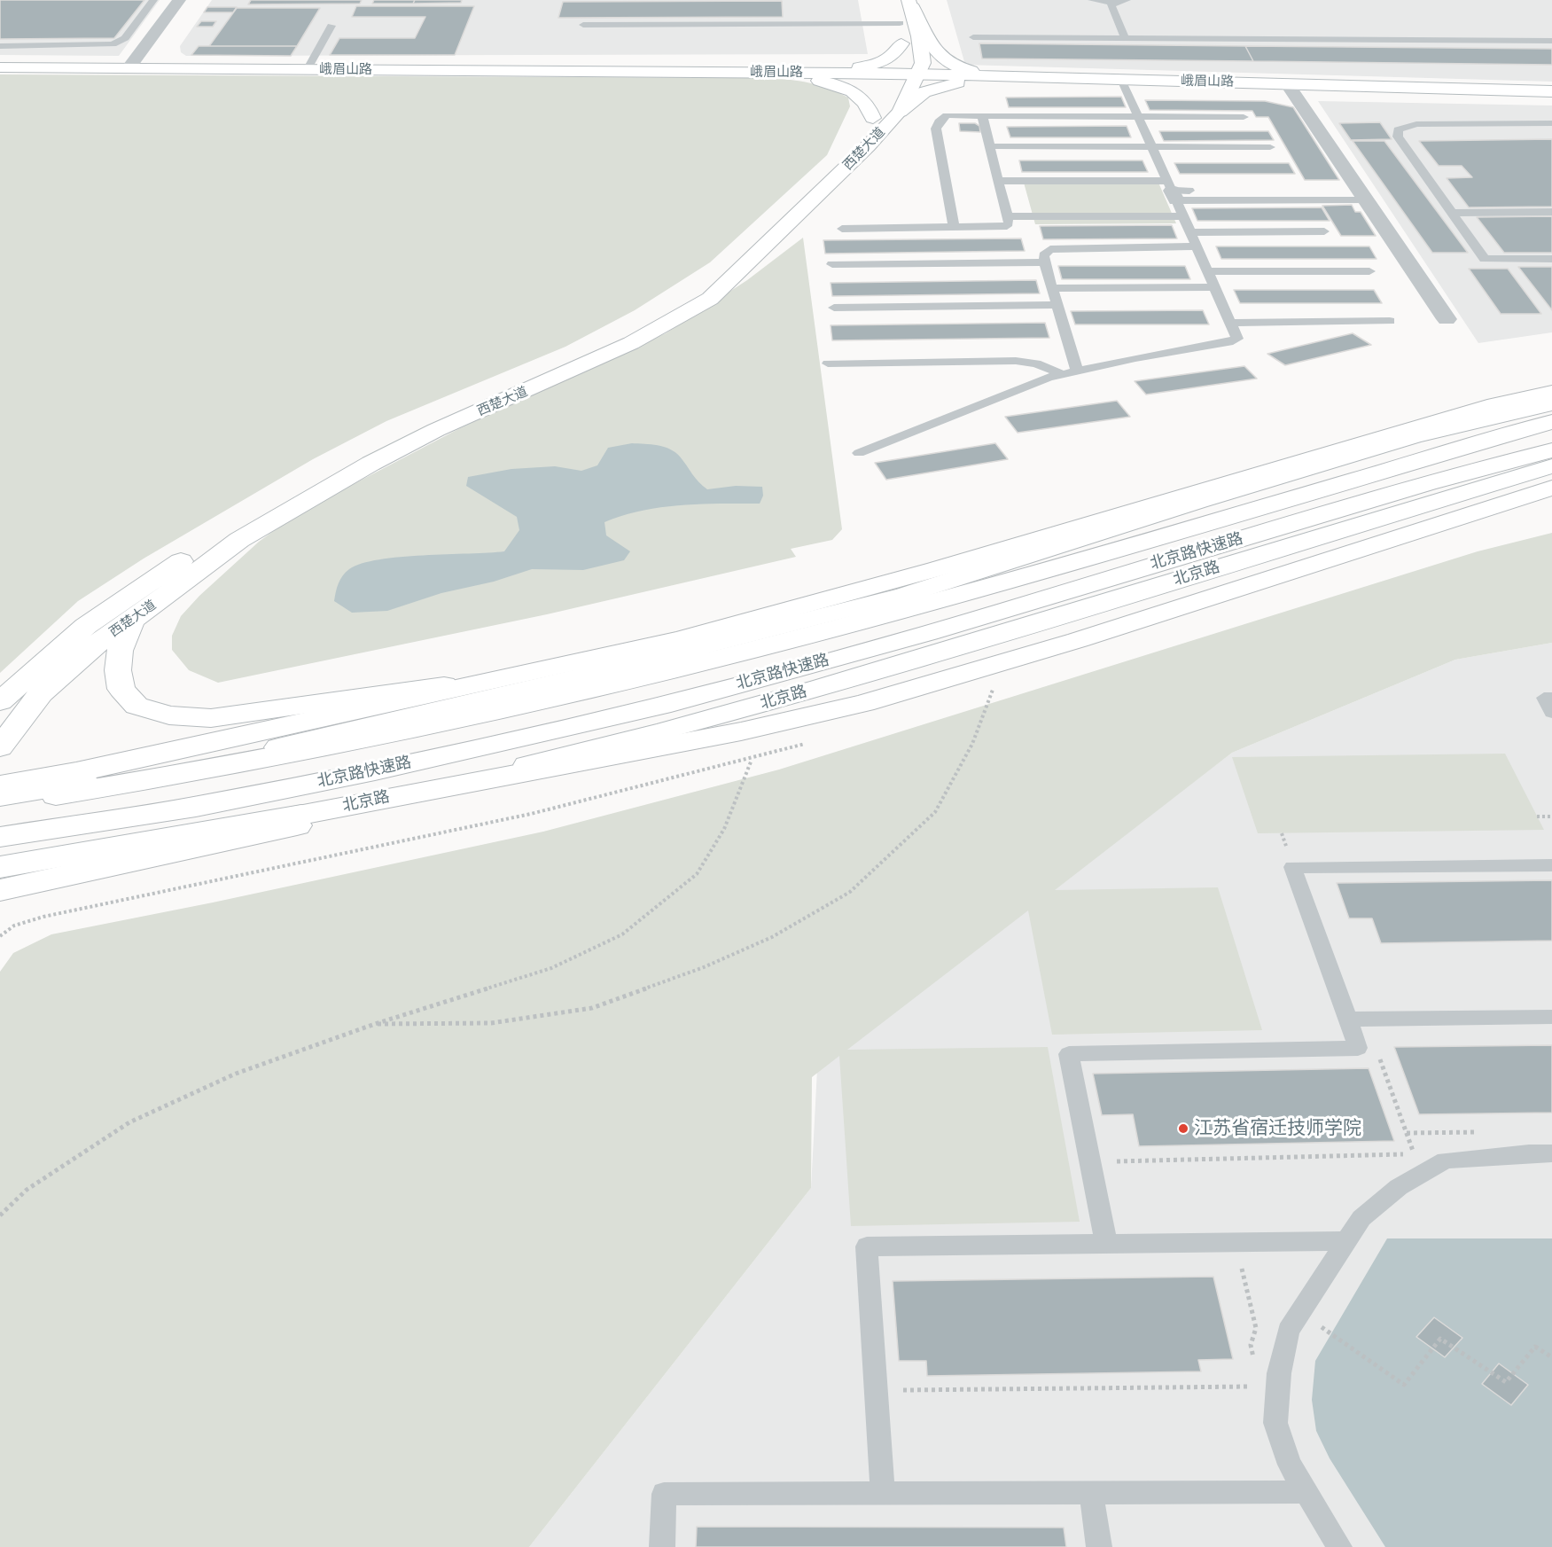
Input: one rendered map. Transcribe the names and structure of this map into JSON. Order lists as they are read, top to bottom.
{
  "streets": {
    "main road": [
      "峨眉山路",
      "西楚大道",
      "北京路快速路",
      "北京路"
    ]
  },
  "crossings": [
    ["峨眉山路", "西楚大道"]
  ],
  "places": ["江苏省宿迁技师学院"]
}
